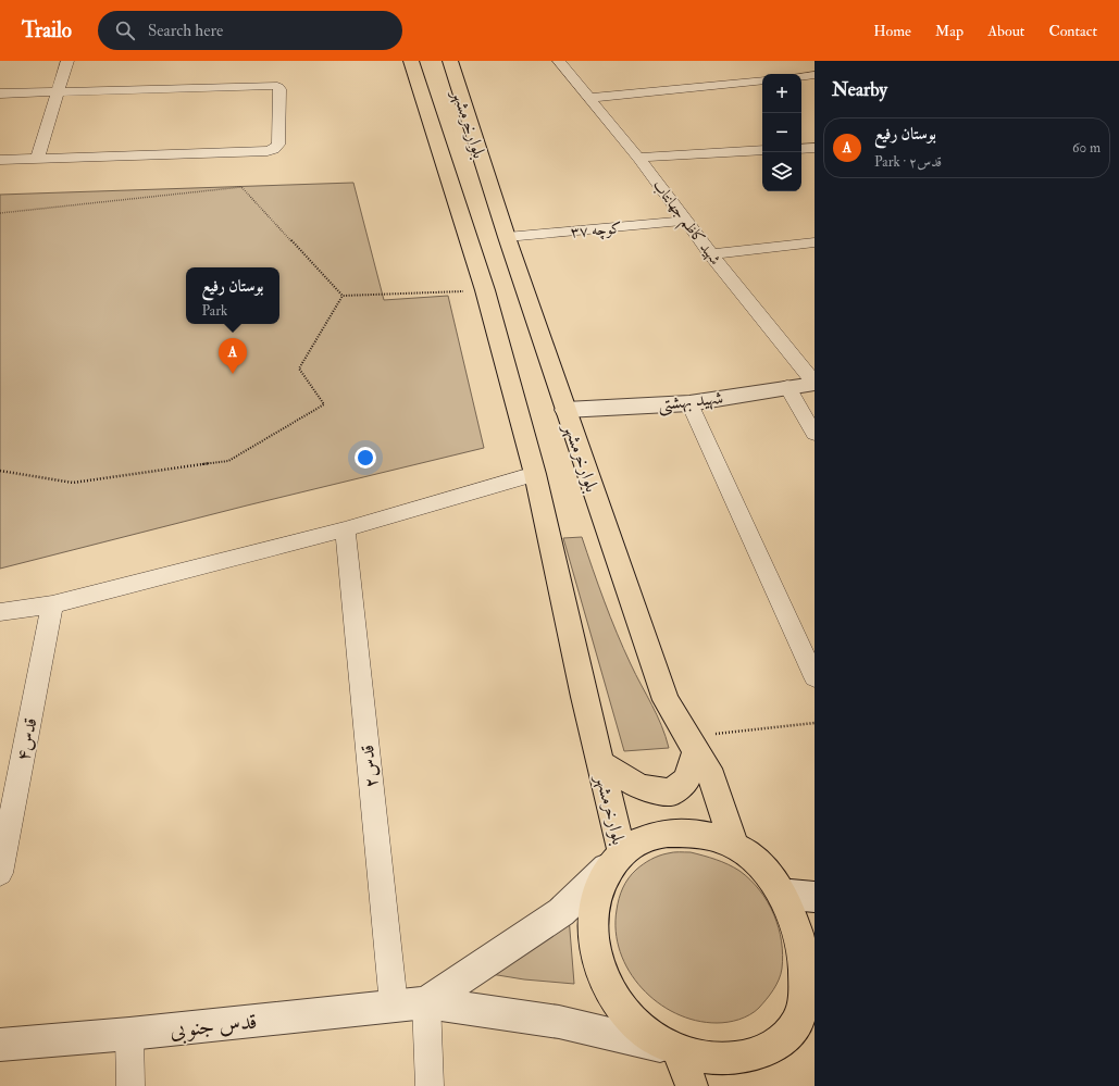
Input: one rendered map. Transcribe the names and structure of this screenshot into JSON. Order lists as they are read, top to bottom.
{
  "streets": {
    "main road": ["بلوارخرمشهر"],
    "street": [
      "شهید کاظم جهانتاب",
      "کوچه ۳۷",
      "شهید بهشتی",
      "قدس۴",
      "قدس۲",
      "قدس جنوبی"
    ]
  },
  "crossings": [
    ["بلوارخرمشهر", "کوچه ۳۷"],
    ["بلوارخرمشهر", "شهید بهشتی"],
    ["شهید کاظم جهانتاب", "کوچه ۳۷"],
    ["شهید کاظم جهانتاب", "شهید بهشتی"],
    ["قدس۲", "قدس جنوبی"]
  ],
  "page": {
    "header": "Trailo",
    "search": "Search here",
    "nav": [
      "Home",
      "Map",
      "About",
      "Contact"
    ],
    "heading": "Nearby",
    "map_buttons": ["+", "−"],
    "list": [
      {
        "mark": "A",
        "name": "بوستان رفیع",
        "note": "Park · قدس۲",
        "value": "60 m"
      }
    ],
    "popup": ["بوستان رفیع", "Park"],
    "pins": "A"
  }
}
